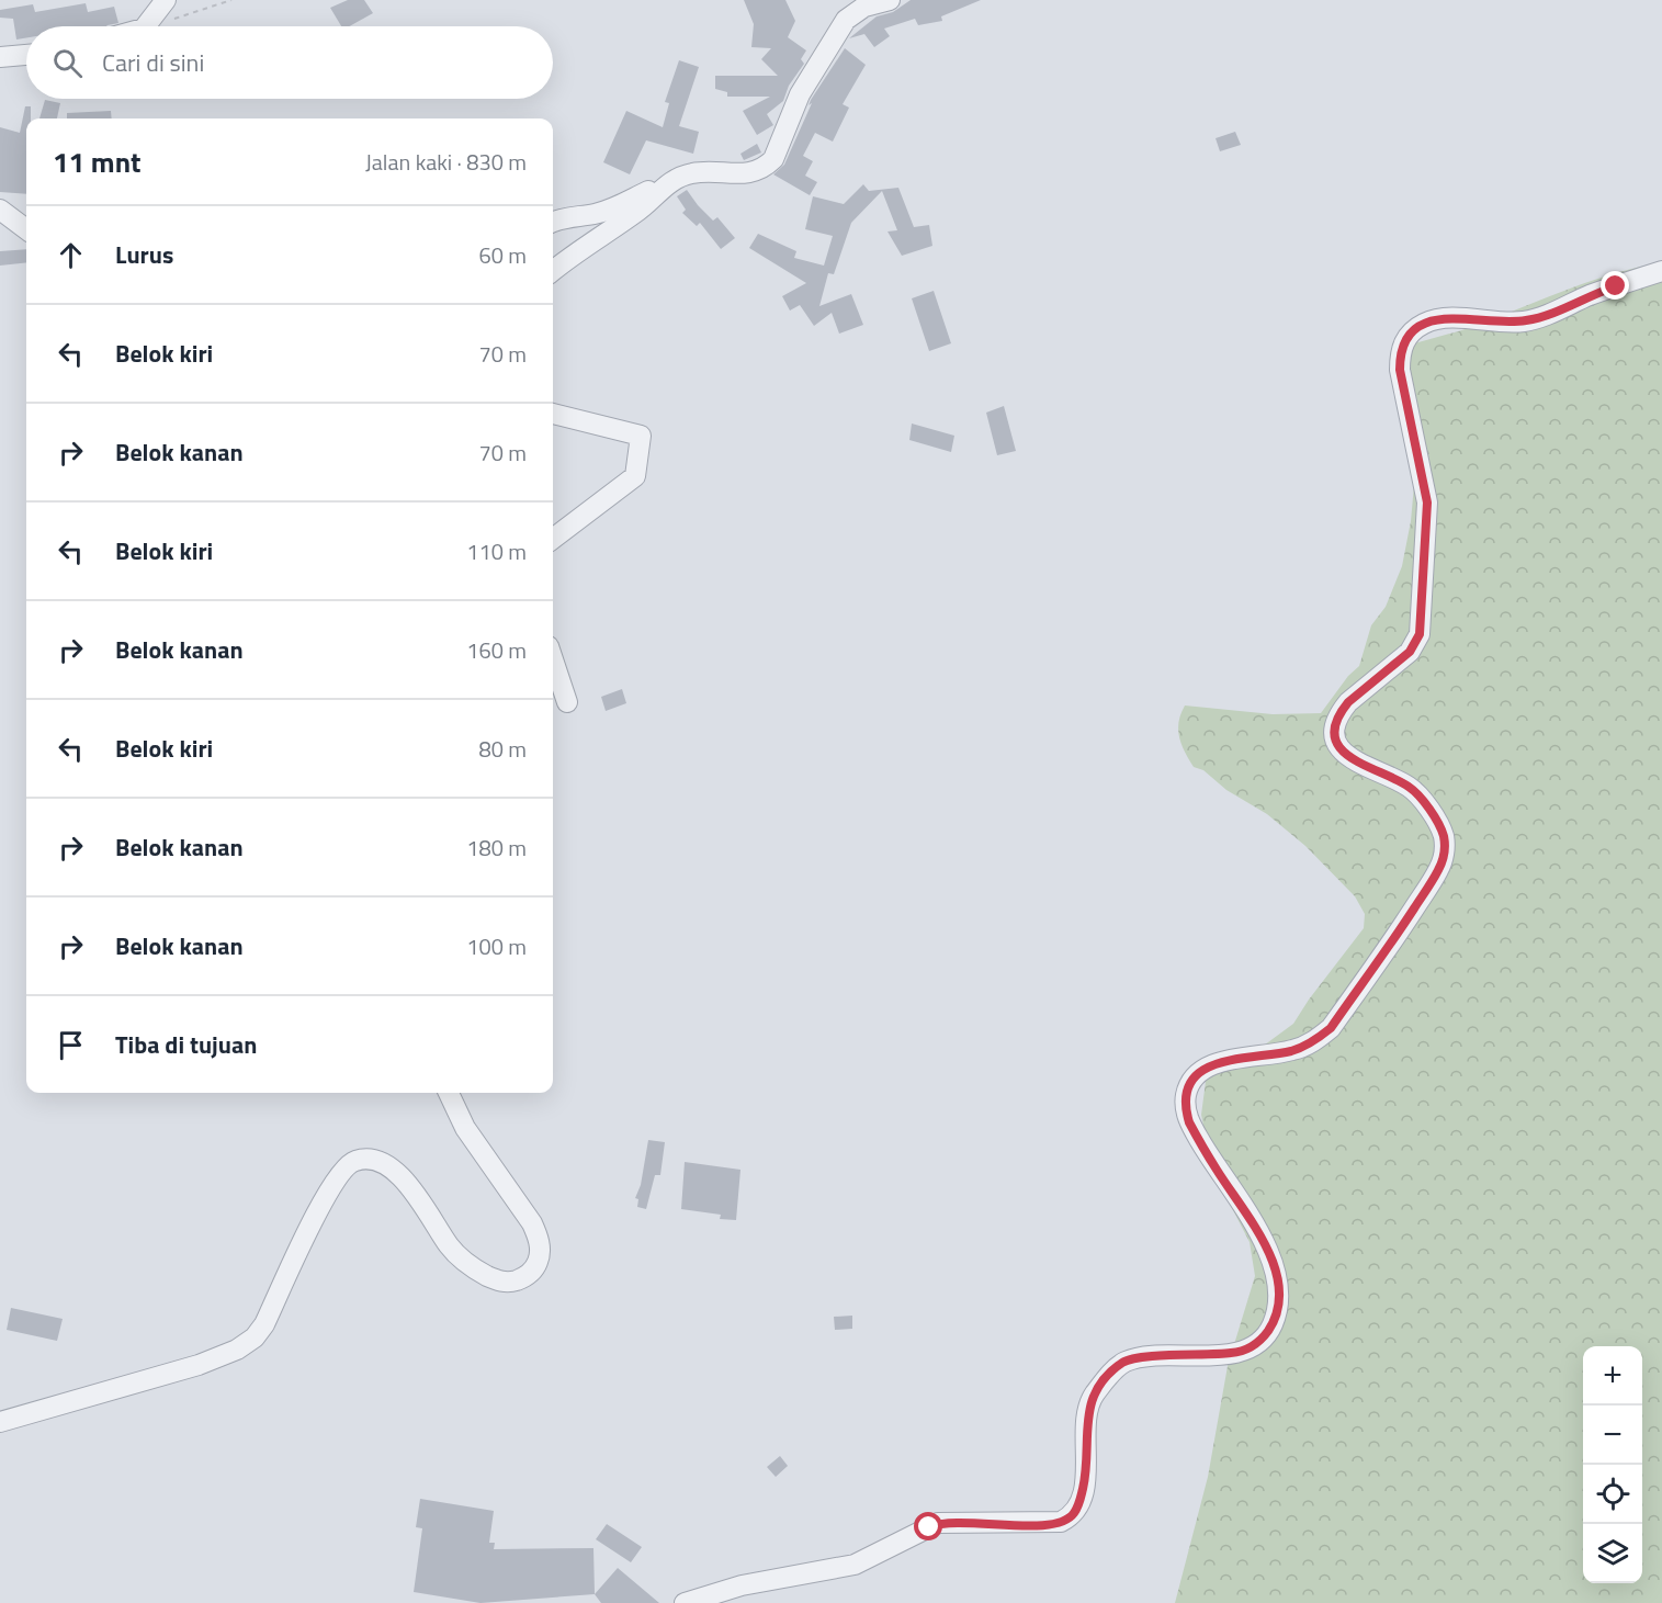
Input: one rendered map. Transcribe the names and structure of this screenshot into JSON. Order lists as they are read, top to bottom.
{
  "page": {
    "search": "Cari di sini",
    "heading": ["11 mnt", "Jalan kaki · 830 m"],
    "list": [
      ["Lurus", "60 m"],
      ["Belok kiri", "70 m"],
      ["Belok kanan", "70 m"],
      ["Belok kiri", "110 m"],
      ["Belok kanan", "160 m"],
      ["Belok kiri", "80 m"],
      ["Belok kanan", "180 m"],
      ["Belok kanan", "100 m"],
      "Tiba di tujuan"
    ],
    "map_buttons": ["+", "−"]
  }
}
